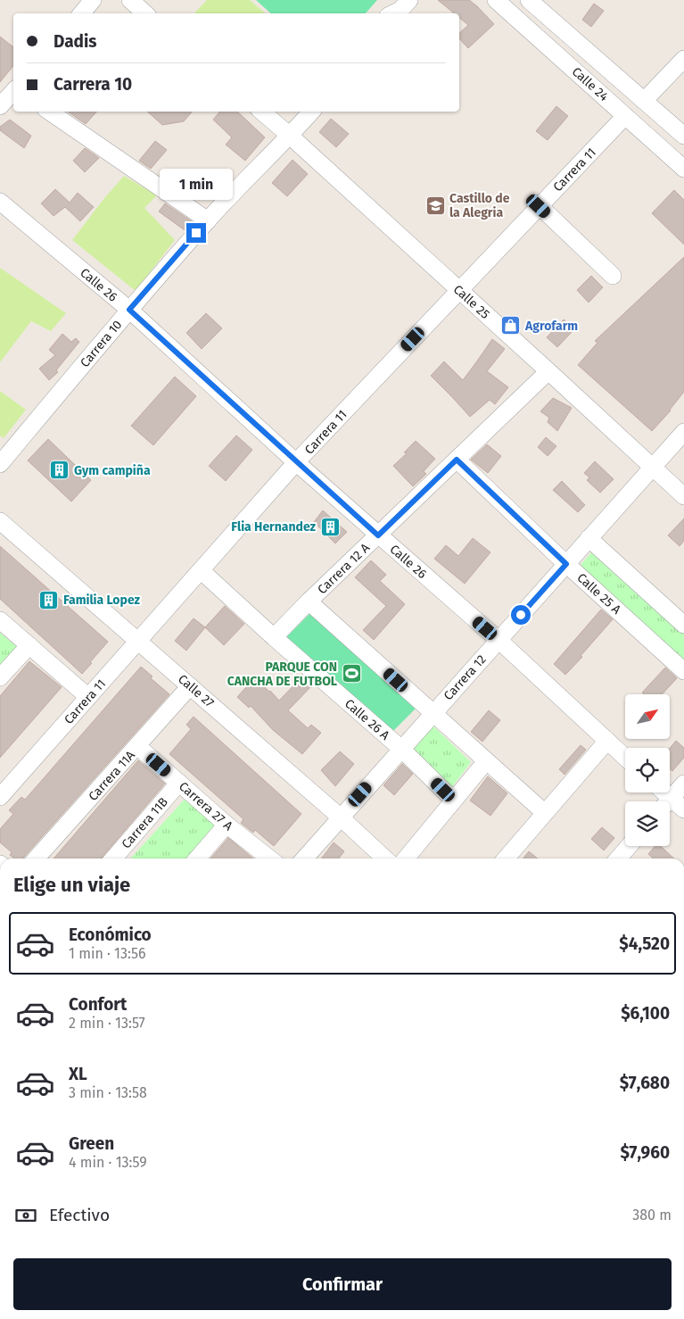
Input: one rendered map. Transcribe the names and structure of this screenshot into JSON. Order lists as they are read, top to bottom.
{
  "streets": {
    "street": [
      "Calle 24",
      "Carrera 11",
      "Calle 26",
      "Calle 25",
      "Carrera 10",
      "Carrera 12 A",
      "Calle 25 A",
      "Carrera 12",
      "Calle 27",
      "Calle 26 A",
      "Carrera 11A",
      "Carrera 27 A",
      "Carrera 11B"
    ]
  },
  "crossings": [
    ["Calle 24", "Carrera 11"],
    ["Carrera 11", "Calle 26"],
    ["Carrera 11", "Calle 25"],
    ["Carrera 11", "Calle 27"],
    ["Carrera 11", "Calle 26 A"],
    ["Calle 26", "Carrera 10"],
    ["Calle 26", "Carrera 12 A"],
    ["Calle 26", "Carrera 12"],
    ["Calle 25", "Carrera 10"],
    ["Calle 25", "Carrera 12 A"],
    ["Calle 25", "Carrera 12"],
    ["Carrera 12 A", "Calle 25 A"],
    ["Carrera 12 A", "Calle 26 A"],
    ["Calle 25 A", "Carrera 12"],
    ["Carrera 12", "Calle 27"],
    ["Carrera 12", "Calle 26 A"],
    ["Calle 27", "Carrera 11A"],
    ["Carrera 11A", "Carrera 27 A"],
    ["Carrera 27 A", "Carrera 11B"]
  ],
  "places": {
    "school or university": ["Castillo de la Alegria"],
    "shop": ["Agrofarm"],
    "building": ["Gym campiña", "Flia Hernandez", "Familia Lopez"],
    "sports": ["PARQUE CON CANCHA DE FUTBOL"]
  },
  "north": "top right",
  "page": {
    "banner": ["Dadis", "Carrera 10"],
    "bubble": "1 min",
    "heading": "Elige un viaje",
    "list": [
      {
        "name": "Económico",
        "note": "1 min · 13:56",
        "value": "$4,520"
      },
      {
        "name": "Confort",
        "note": "2 min · 13:57",
        "value": "$6,100"
      },
      {
        "name": "XL",
        "note": "3 min · 13:58",
        "value": "$7,680"
      },
      {
        "name": "Green",
        "note": "4 min · 13:59",
        "value": "$7,960"
      }
    ],
    "pay": ["Efectivo", "380 m"],
    "buttons": "Confirmar"
  }
}
